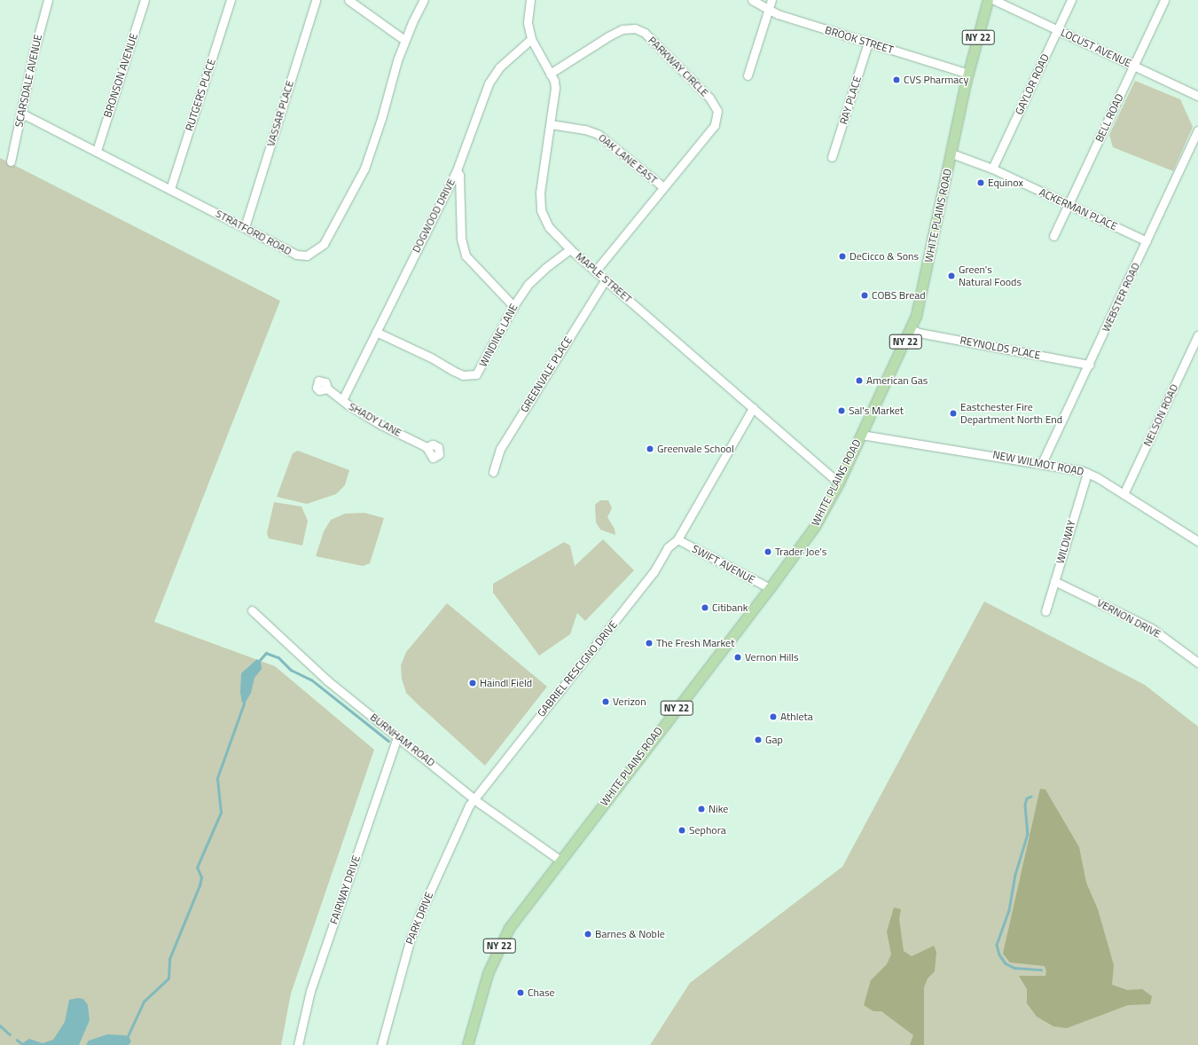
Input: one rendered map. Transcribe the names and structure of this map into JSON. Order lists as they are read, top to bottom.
{
  "streets": {
    "main road": ["NY 22", "WHITE PLAINS ROAD"],
    "street": [
      "BROOK STREET",
      "LOCUST AVENUE",
      "PARKWAY CIRCLE",
      "BRONSON AVENUE",
      "SCARSDALE AVENUE",
      "GAYLOR ROAD",
      "RUTGERS PLACE",
      "RAY PLACE",
      "VASSAR PLACE",
      "BELL ROAD",
      "OAK LANE EAST",
      "ACKERMAN PLACE",
      "DOGWOOD DRIVE",
      "STRATFORD ROAD",
      "MAPLE STREET",
      "WEBSTER ROAD",
      "WINDING LANE",
      "REYNOLDS PLACE",
      "GREENVALE PLACE",
      "NELSON ROAD",
      "SHADY LANE",
      "NEW WILMOT ROAD",
      "WILDWAY",
      "SWIFT AVENUE",
      "VERNON DRIVE",
      "GABRIEL RESCIGNO DRIVE",
      "BURNHAM ROAD",
      "FAIRWAY DRIVE",
      "PARK DRIVE"
    ]
  },
  "crossings": [
    ["BROOK STREET", "RAY PLACE"],
    ["BROOK STREET", "WHITE PLAINS ROAD"],
    ["LOCUST AVENUE", "GAYLOR ROAD"],
    ["LOCUST AVENUE", "BELL ROAD"],
    ["PARKWAY CIRCLE", "OAK LANE EAST"],
    ["PARKWAY CIRCLE", "MAPLE STREET"],
    ["BRONSON AVENUE", "STRATFORD ROAD"],
    ["SCARSDALE AVENUE", "STRATFORD ROAD"],
    ["GAYLOR ROAD", "ACKERMAN PLACE"],
    ["RUTGERS PLACE", "STRATFORD ROAD"],
    ["VASSAR PLACE", "STRATFORD ROAD"],
    ["BELL ROAD", "ACKERMAN PLACE"],
    ["OAK LANE EAST", "MAPLE STREET"],
    ["ACKERMAN PLACE", "WHITE PLAINS ROAD"],
    ["ACKERMAN PLACE", "WEBSTER ROAD"],
    ["DOGWOOD DRIVE", "MAPLE STREET"],
    ["DOGWOOD DRIVE", "WINDING LANE"],
    ["DOGWOOD DRIVE", "SHADY LANE"],
    ["WHITE PLAINS ROAD", "MAPLE STREET"],
    ["WHITE PLAINS ROAD", "REYNOLDS PLACE"],
    ["WHITE PLAINS ROAD", "NEW WILMOT ROAD"],
    ["WHITE PLAINS ROAD", "SWIFT AVENUE"],
    ["WHITE PLAINS ROAD", "BURNHAM ROAD"],
    ["MAPLE STREET", "WINDING LANE"],
    ["MAPLE STREET", "GREENVALE PLACE"],
    ["MAPLE STREET", "GABRIEL RESCIGNO DRIVE"],
    ["WEBSTER ROAD", "REYNOLDS PLACE"],
    ["WEBSTER ROAD", "NEW WILMOT ROAD"],
    ["NELSON ROAD", "NEW WILMOT ROAD"],
    ["NEW WILMOT ROAD", "WILDWAY"],
    ["WILDWAY", "VERNON DRIVE"],
    ["SWIFT AVENUE", "GABRIEL RESCIGNO DRIVE"],
    ["GABRIEL RESCIGNO DRIVE", "BURNHAM ROAD"],
    ["GABRIEL RESCIGNO DRIVE", "PARK DRIVE"],
    ["BURNHAM ROAD", "FAIRWAY DRIVE"],
    ["BURNHAM ROAD", "PARK DRIVE"]
  ],
  "places": [
    "CVS Pharmacy",
    "Equinox",
    "DeCicco & Sons",
    "Green's Natural Foods",
    "COBS Bread",
    "American Gas",
    "Sal's Market",
    "Eastchester Fire Department North End",
    "Greenvale School",
    "Trader Joe's",
    "Citibank",
    "The Fresh Market",
    "Vernon Hills",
    "Haindl Field",
    "Verizon",
    "Athleta",
    "Gap",
    "Nike",
    "Sephora",
    "Barnes & Noble",
    "Chase"
  ]
}
